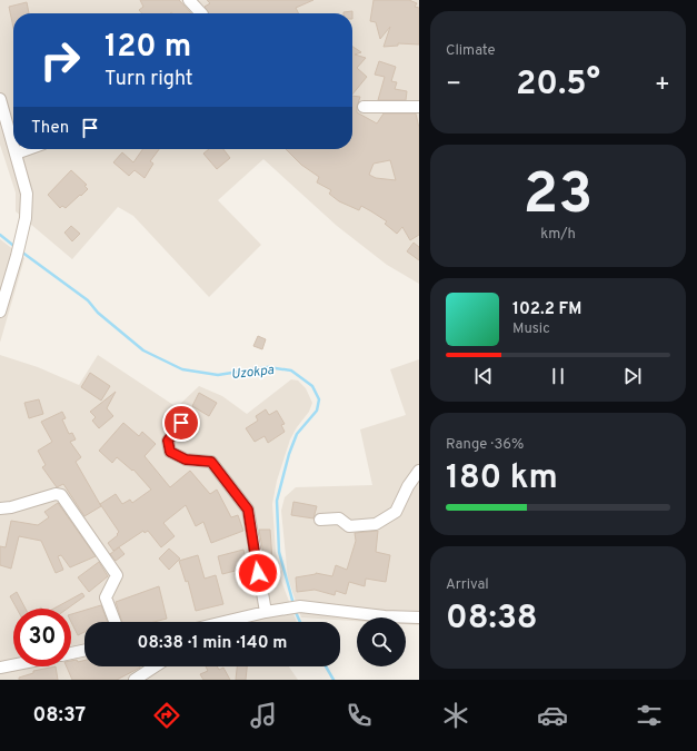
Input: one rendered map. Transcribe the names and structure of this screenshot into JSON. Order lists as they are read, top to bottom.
{
  "water": ["Uzokpa"],
  "page": {
    "tile": [
      "Climate",
      ["23", "km/h"],
      ["Range · 36%", "180 km"],
      ["Arrival", "08:38"]
    ],
    "turn": ["120 m", "Turn right"],
    "heat": ["−", "20.5°", "+"],
    "then": "Then",
    "song": ["102.2 FM", "Music"],
    "limit": "30",
    "trip": "08:38 · 1 min · 140 m",
    "tabs": "08:37"
  }
}
